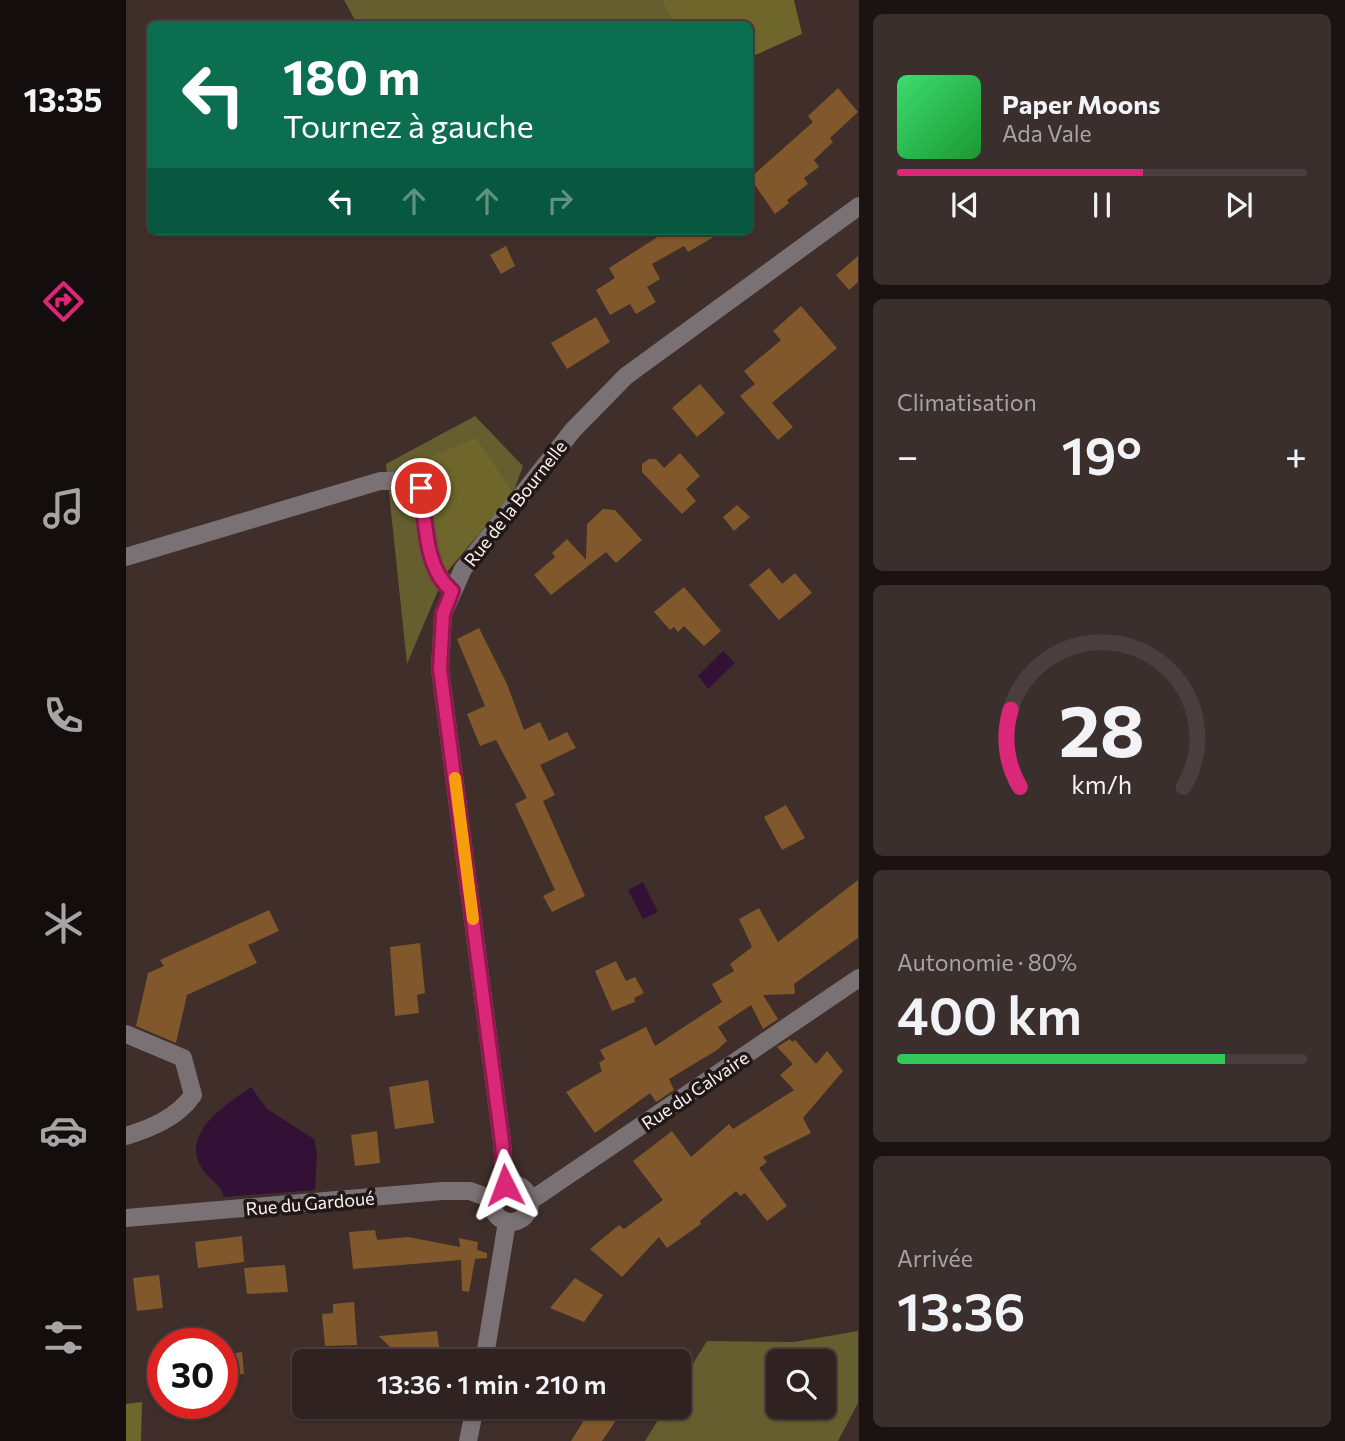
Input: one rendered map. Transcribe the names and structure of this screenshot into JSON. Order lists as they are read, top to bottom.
{
  "streets": {
    "street": ["Rue de la Bournelle", "Rue du Calvaire", "Rue du Gardoué"]
  },
  "crossings": [
    ["Rue de la Bournelle", "Rue du Calvaire"],
    ["Rue de la Bournelle", "Rue du Gardoué"],
    ["Rue du Calvaire", "Rue du Gardoué"]
  ],
  "page": {
    "tabs": "13:35",
    "turn": ["180 m", "Tournez à gauche"],
    "song": ["Paper Moons", "Ada Vale"],
    "tile": [
      "Climatisation",
      ["Autonomie · 80%", "400 km"],
      ["Arrivée", "13:36"]
    ],
    "heat": ["−", "19°", "+"],
    "limit": "30",
    "trip": "13:36 · 1 min · 210 m",
    "gauge": ["28", "km/h"]
  }
}
